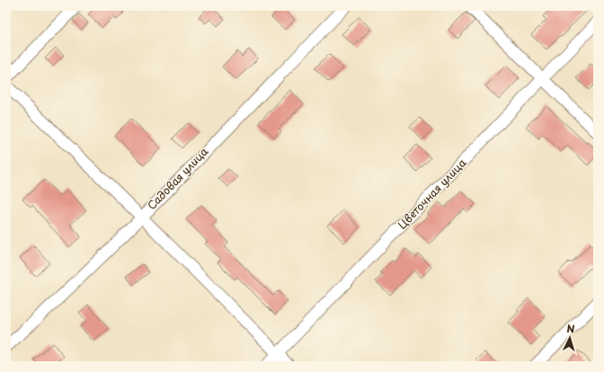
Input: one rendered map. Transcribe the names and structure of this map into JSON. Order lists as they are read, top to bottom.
{
  "streets": {
    "street": ["Садовая улица", "Цветочная улица"]
  },
  "north": "top"
}
